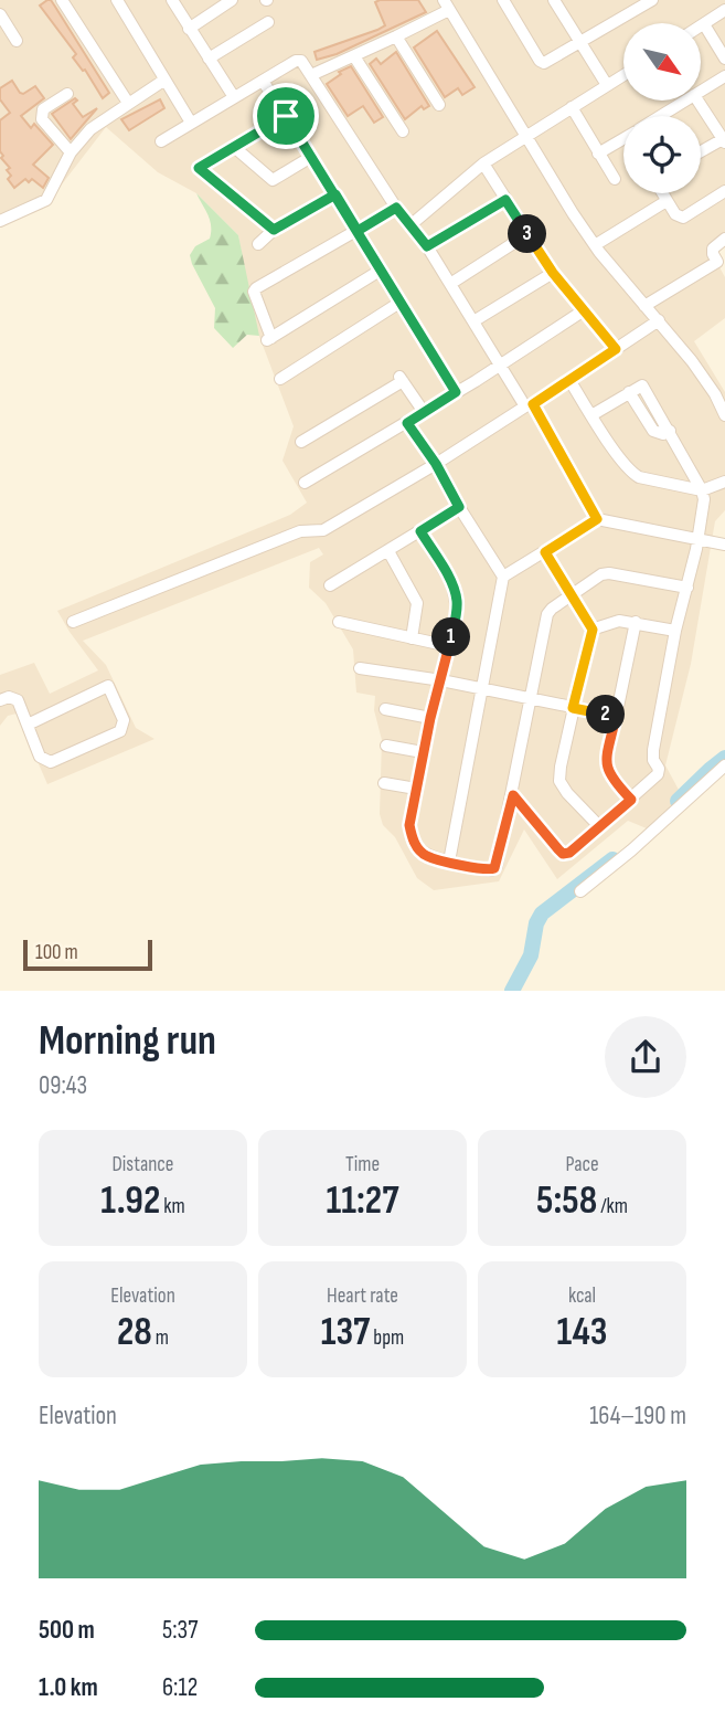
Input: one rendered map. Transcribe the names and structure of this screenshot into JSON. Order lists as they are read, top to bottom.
{
  "scale_bar": "100 m",
  "north": "bottom right",
  "page": {
    "pins": ["3", "1", "2"],
    "scale": "100 m",
    "heading": ["Morning run", "09:43"],
    "stats": [
      ["Distance", "1.92 km"],
      ["Time", "11:27"],
      ["Pace", "5:58 /km"],
      ["Elevation", "28 m"],
      ["Heart rate", "137 bpm"],
      ["kcal", "143"]
    ],
    "chart": ["Elevation", "164–190 m"],
    "list": [
      {
        "name": "500 m",
        "note": "5:37"
      },
      {
        "name": "1.0 km",
        "note": "6:12"
      }
    ]
  }
}
